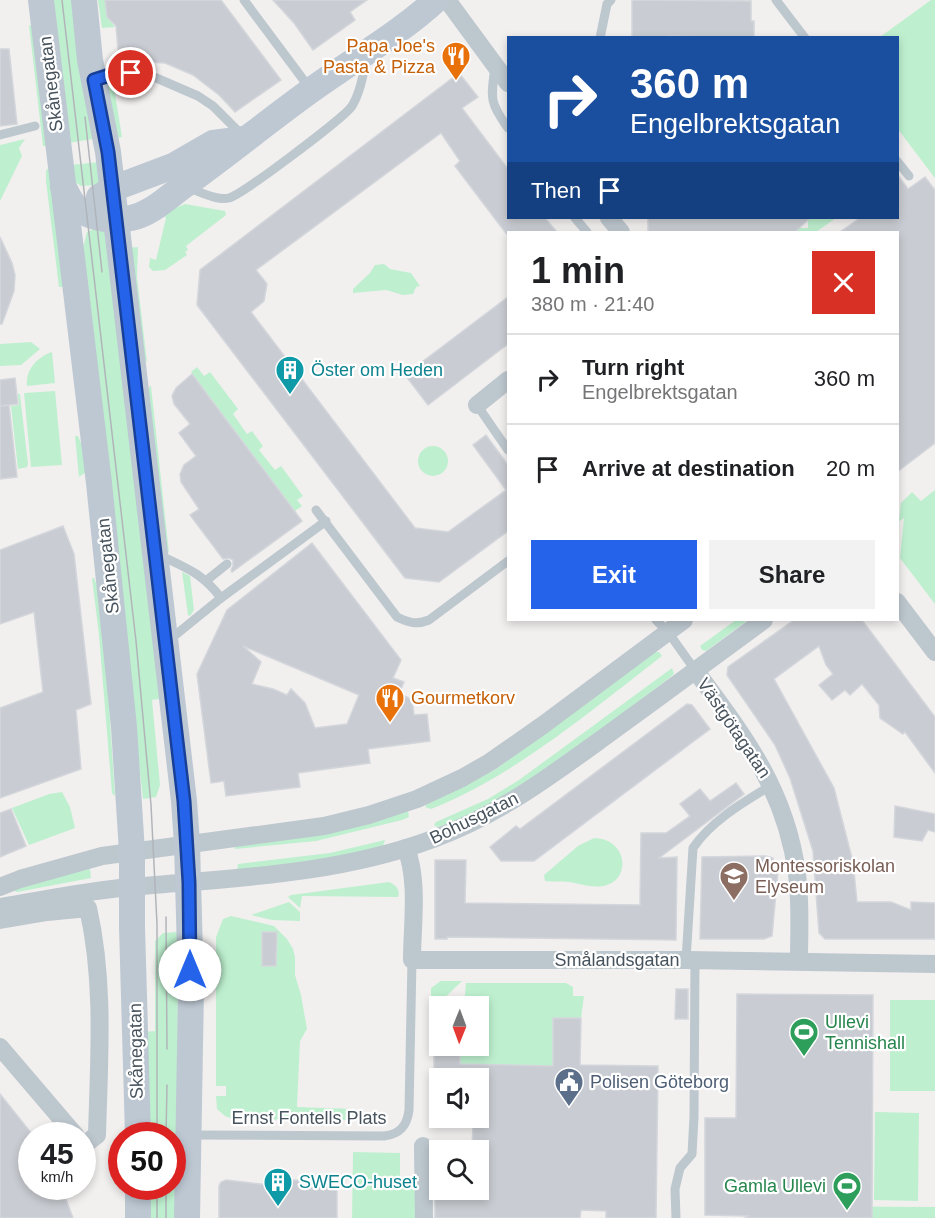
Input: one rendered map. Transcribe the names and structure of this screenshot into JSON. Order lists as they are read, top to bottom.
{
  "streets": {
    "main road": ["Skånegatan"],
    "street": ["Västgötagatan", "Bohusgatan", "Smålandsgatan"],
    "lane": ["Ernst Fontells Plats"]
  },
  "crossings": [
    ["Skånegatan", "Bohusgatan"],
    ["Västgötagatan", "Bohusgatan"],
    ["Västgötagatan", "Smålandsgatan"],
    ["Smålandsgatan", "Ernst Fontells Plats"]
  ],
  "places": {
    "restaurant": ["Papa Joe's Pasta & Pizza", "Gourmetkorv"],
    "building": ["Öster om Heden", "SWECO-huset"],
    "school or university": ["Montessoriskolan Elyseum"],
    "sports": ["Ullevi Tennishall", "Gamla Ullevi"],
    "public building": ["Polisen Göteborg"]
  },
  "north": "bottom",
  "page": {
    "turn": ["360 m", "Engelbrektsgatan"],
    "then": "Then",
    "heading": ["1 min", "380 m · 21:40"],
    "list": [
      {
        "name": "Turn right",
        "note": "Engelbrektsgatan",
        "value": "360 m"
      },
      {
        "name": "Arrive at destination",
        "value": "20 m"
      }
    ],
    "buttons": ["Exit", "Share"],
    "speed": "45 km/h",
    "limit": "50"
  }
}
